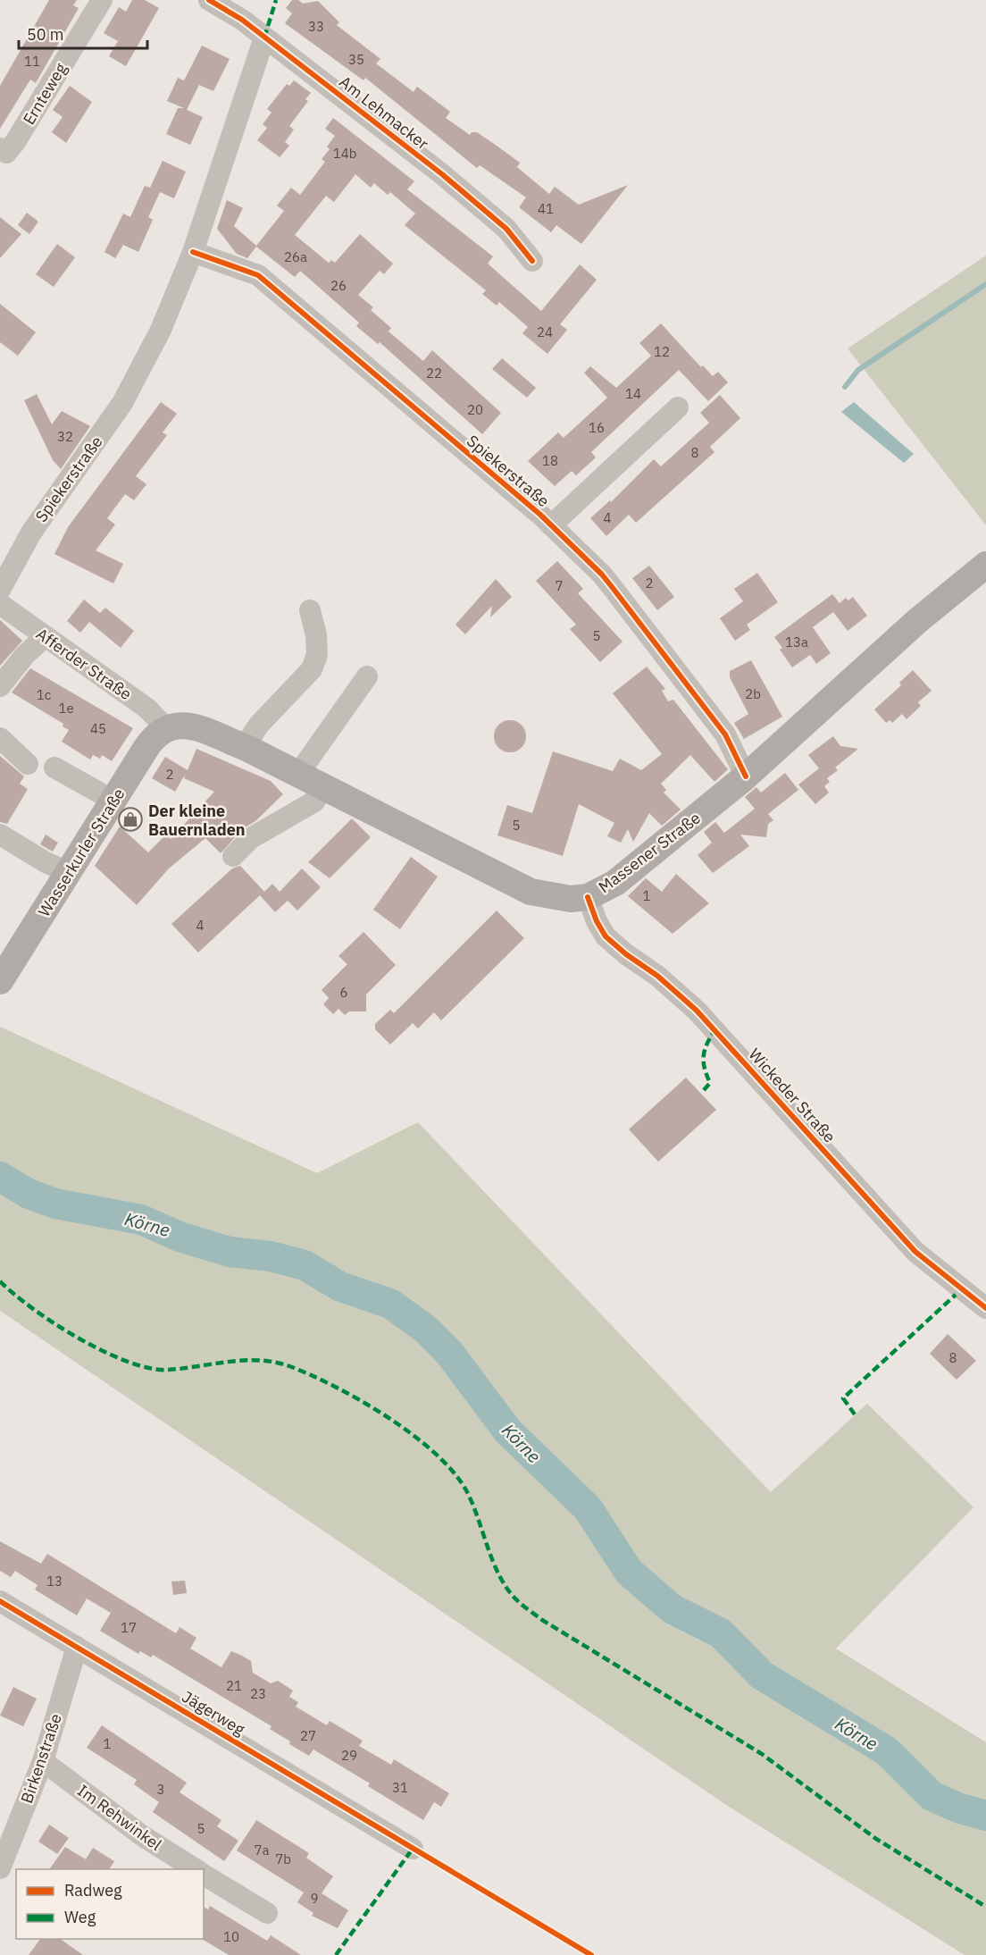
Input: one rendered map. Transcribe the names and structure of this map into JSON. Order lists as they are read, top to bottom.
{
  "streets": {
    "main road": ["Wasserkurler Straße", "Massener Straße"],
    "street": [
      "Ernteweg",
      "Am Lehmacker",
      "Spiekerstraße",
      "Afferder Straße",
      "Wickeder Straße",
      "Jägerweg",
      "Birkenstraße",
      "Im Rehwinkel"
    ]
  },
  "crossings": [
    ["Am Lehmacker", "Spiekerstraße"],
    ["Spiekerstraße", "Massener Straße"],
    ["Afferder Straße", "Wasserkurler Straße"],
    ["Afferder Straße", "Massener Straße"],
    ["Wasserkurler Straße", "Massener Straße"],
    ["Massener Straße", "Wickeder Straße"],
    ["Jägerweg", "Birkenstraße"],
    ["Birkenstraße", "Im Rehwinkel"]
  ],
  "water": ["Körne"],
  "places": {
    "shop": ["Der kleine Bauernladen"]
  },
  "house_numbers": [
    "33",
    "35",
    "11",
    "14b",
    "41",
    "26a",
    "26",
    "24",
    "12",
    "22",
    "14",
    "20",
    "16",
    "32",
    "8",
    "18",
    "4",
    "2",
    "7",
    "5",
    "13a",
    "2b",
    "1c",
    "1e",
    "45",
    "2",
    "5",
    "1",
    "4",
    "6",
    "8",
    "13",
    "17",
    "21",
    "23",
    "27",
    "1",
    "29",
    "31",
    "3",
    "5",
    "7a",
    "7b",
    "9",
    "10"
  ],
  "legend": ["Radweg", "Weg"],
  "scale_bar": "50 m"
}
